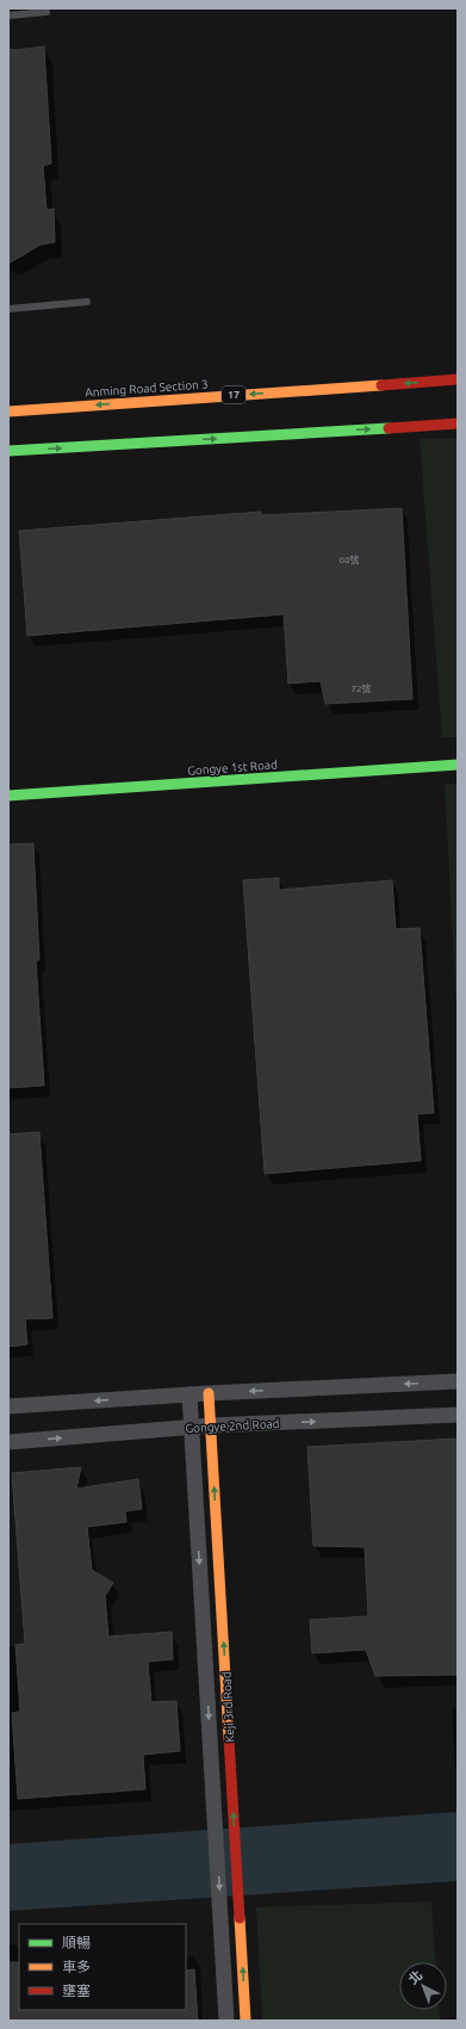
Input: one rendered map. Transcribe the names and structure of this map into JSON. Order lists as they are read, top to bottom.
{
  "streets": {
    "street": [
      "Anming Road Section 3",
      "17",
      "Gongye 1st Road",
      "Gongye 2nd Road",
      "Keji 3rd Road"
    ]
  },
  "crossings": [
    ["Gongye 2nd Road", "Keji 3rd Road"]
  ],
  "house_numbers": ["68號", "72號"],
  "legend": ["順暢", "車多", "壅塞"],
  "north": "top left"
}
